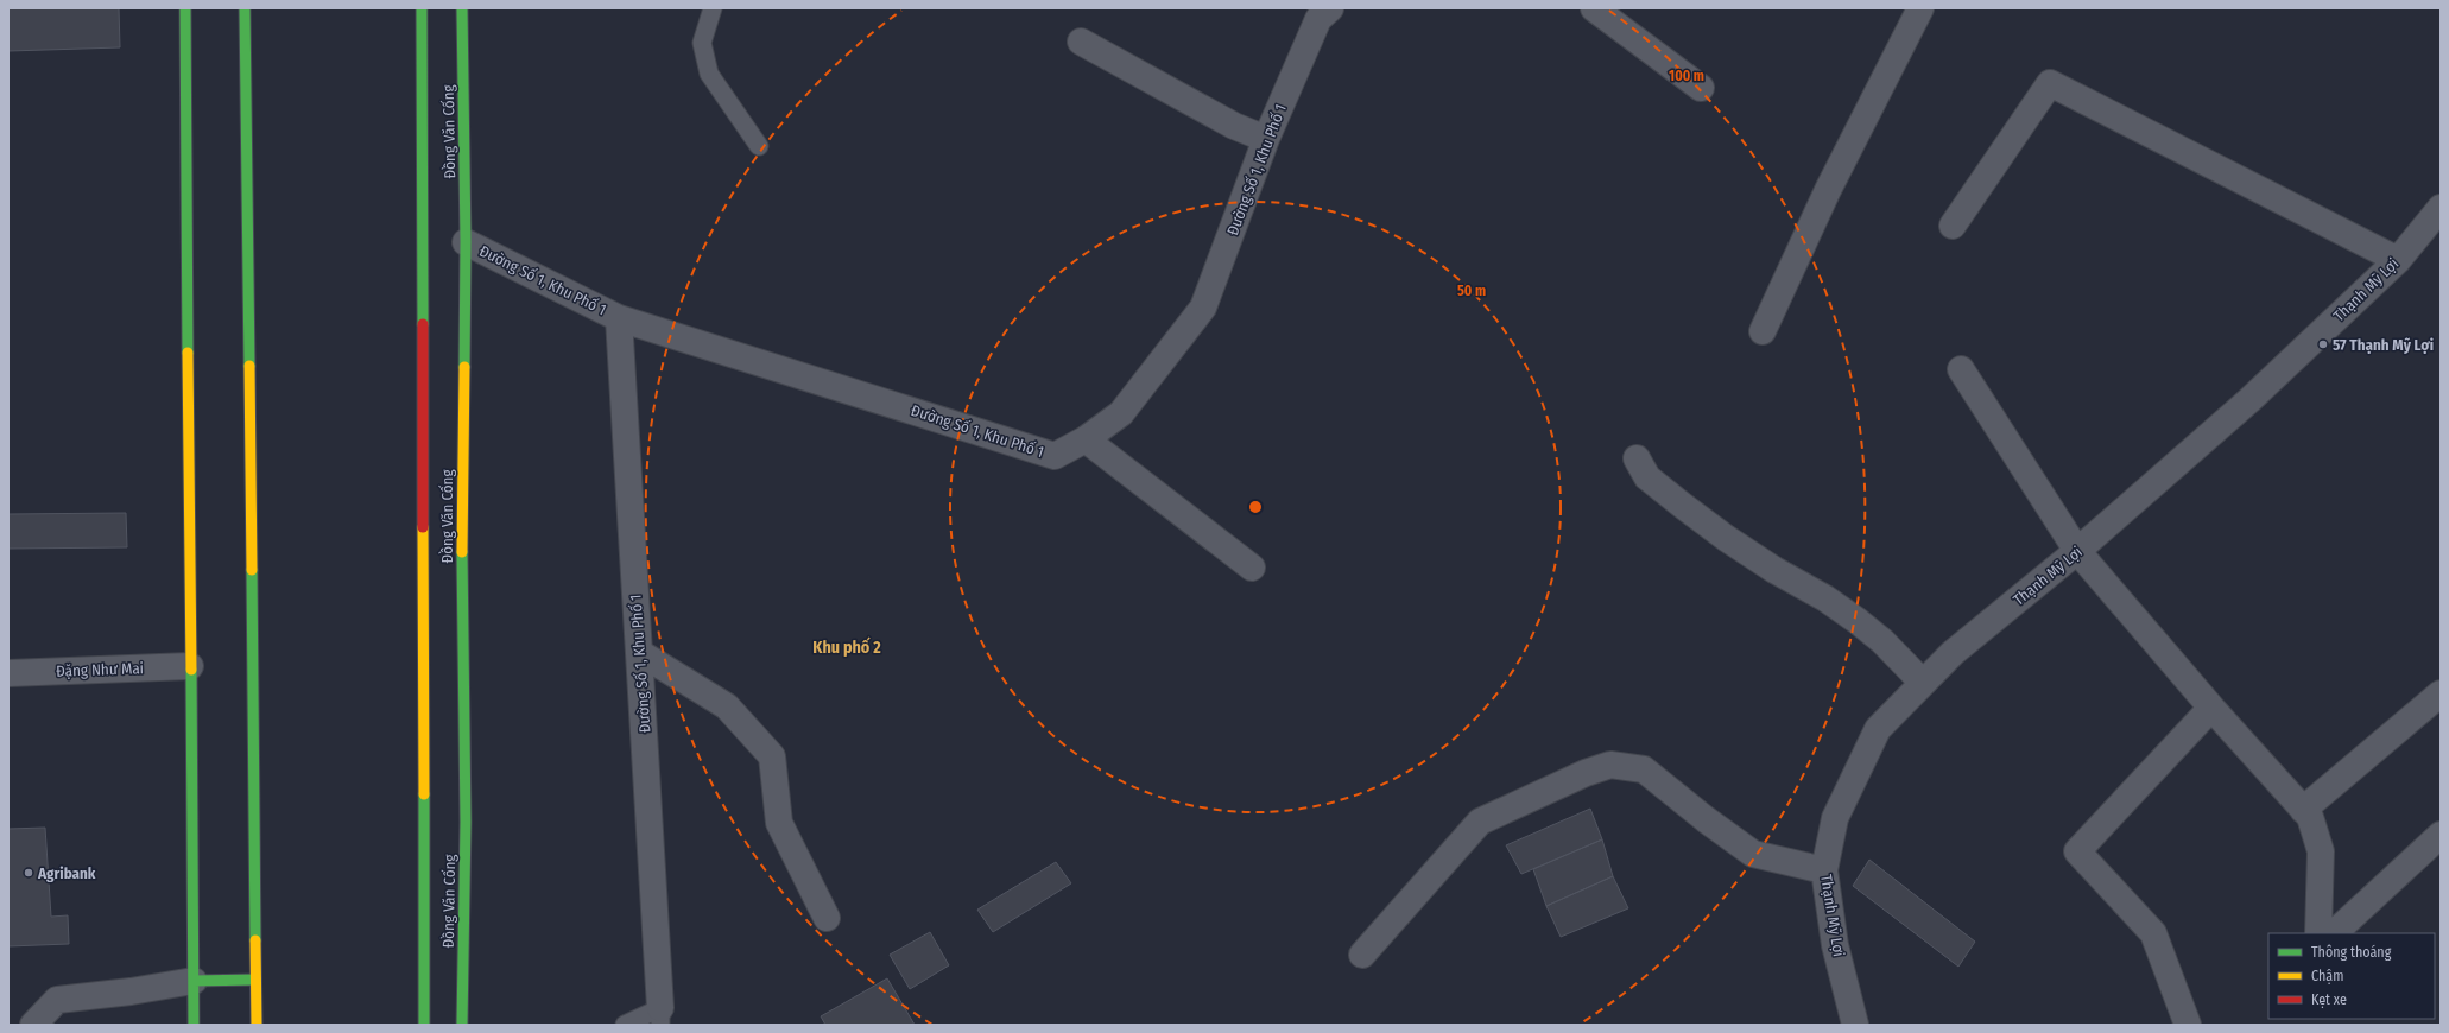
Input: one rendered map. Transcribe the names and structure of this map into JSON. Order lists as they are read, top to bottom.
{
  "streets": {
    "main road": ["Đồng Văn Cống"],
    "street": ["Đường Số 1, Khu Phố 1", "Thạnh Mỹ Lợi", "Đặng Như Mai"]
  },
  "crossings": [
    ["Đồng Văn Cống", "Đường Số 1, Khu Phố 1"]
  ],
  "districts": ["Khu phố 2"],
  "places": ["57 Thạnh Mỹ Lợi", "Agribank"],
  "legend": ["Thông thoáng", "Chậm", "Kẹt xe"],
  "rings": ["100 m", "50 m"]
}
